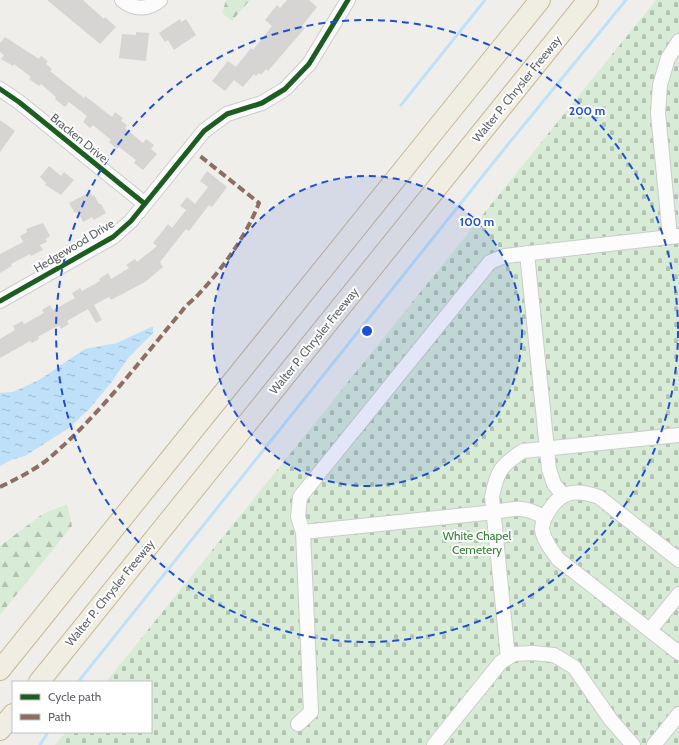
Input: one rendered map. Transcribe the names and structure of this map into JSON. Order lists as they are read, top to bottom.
{
  "streets": {
    "highway": ["Walter P. Chrysler Freeway"],
    "street": ["Bracken Drive", "Hedgewood Drive"]
  },
  "crossings": [
    ["Bracken Drive", "Hedgewood Drive"]
  ],
  "parks": ["White Chapel Cemetery"],
  "legend": ["Cycle path", "Path"],
  "rings": ["200 m", "100 m"]
}
